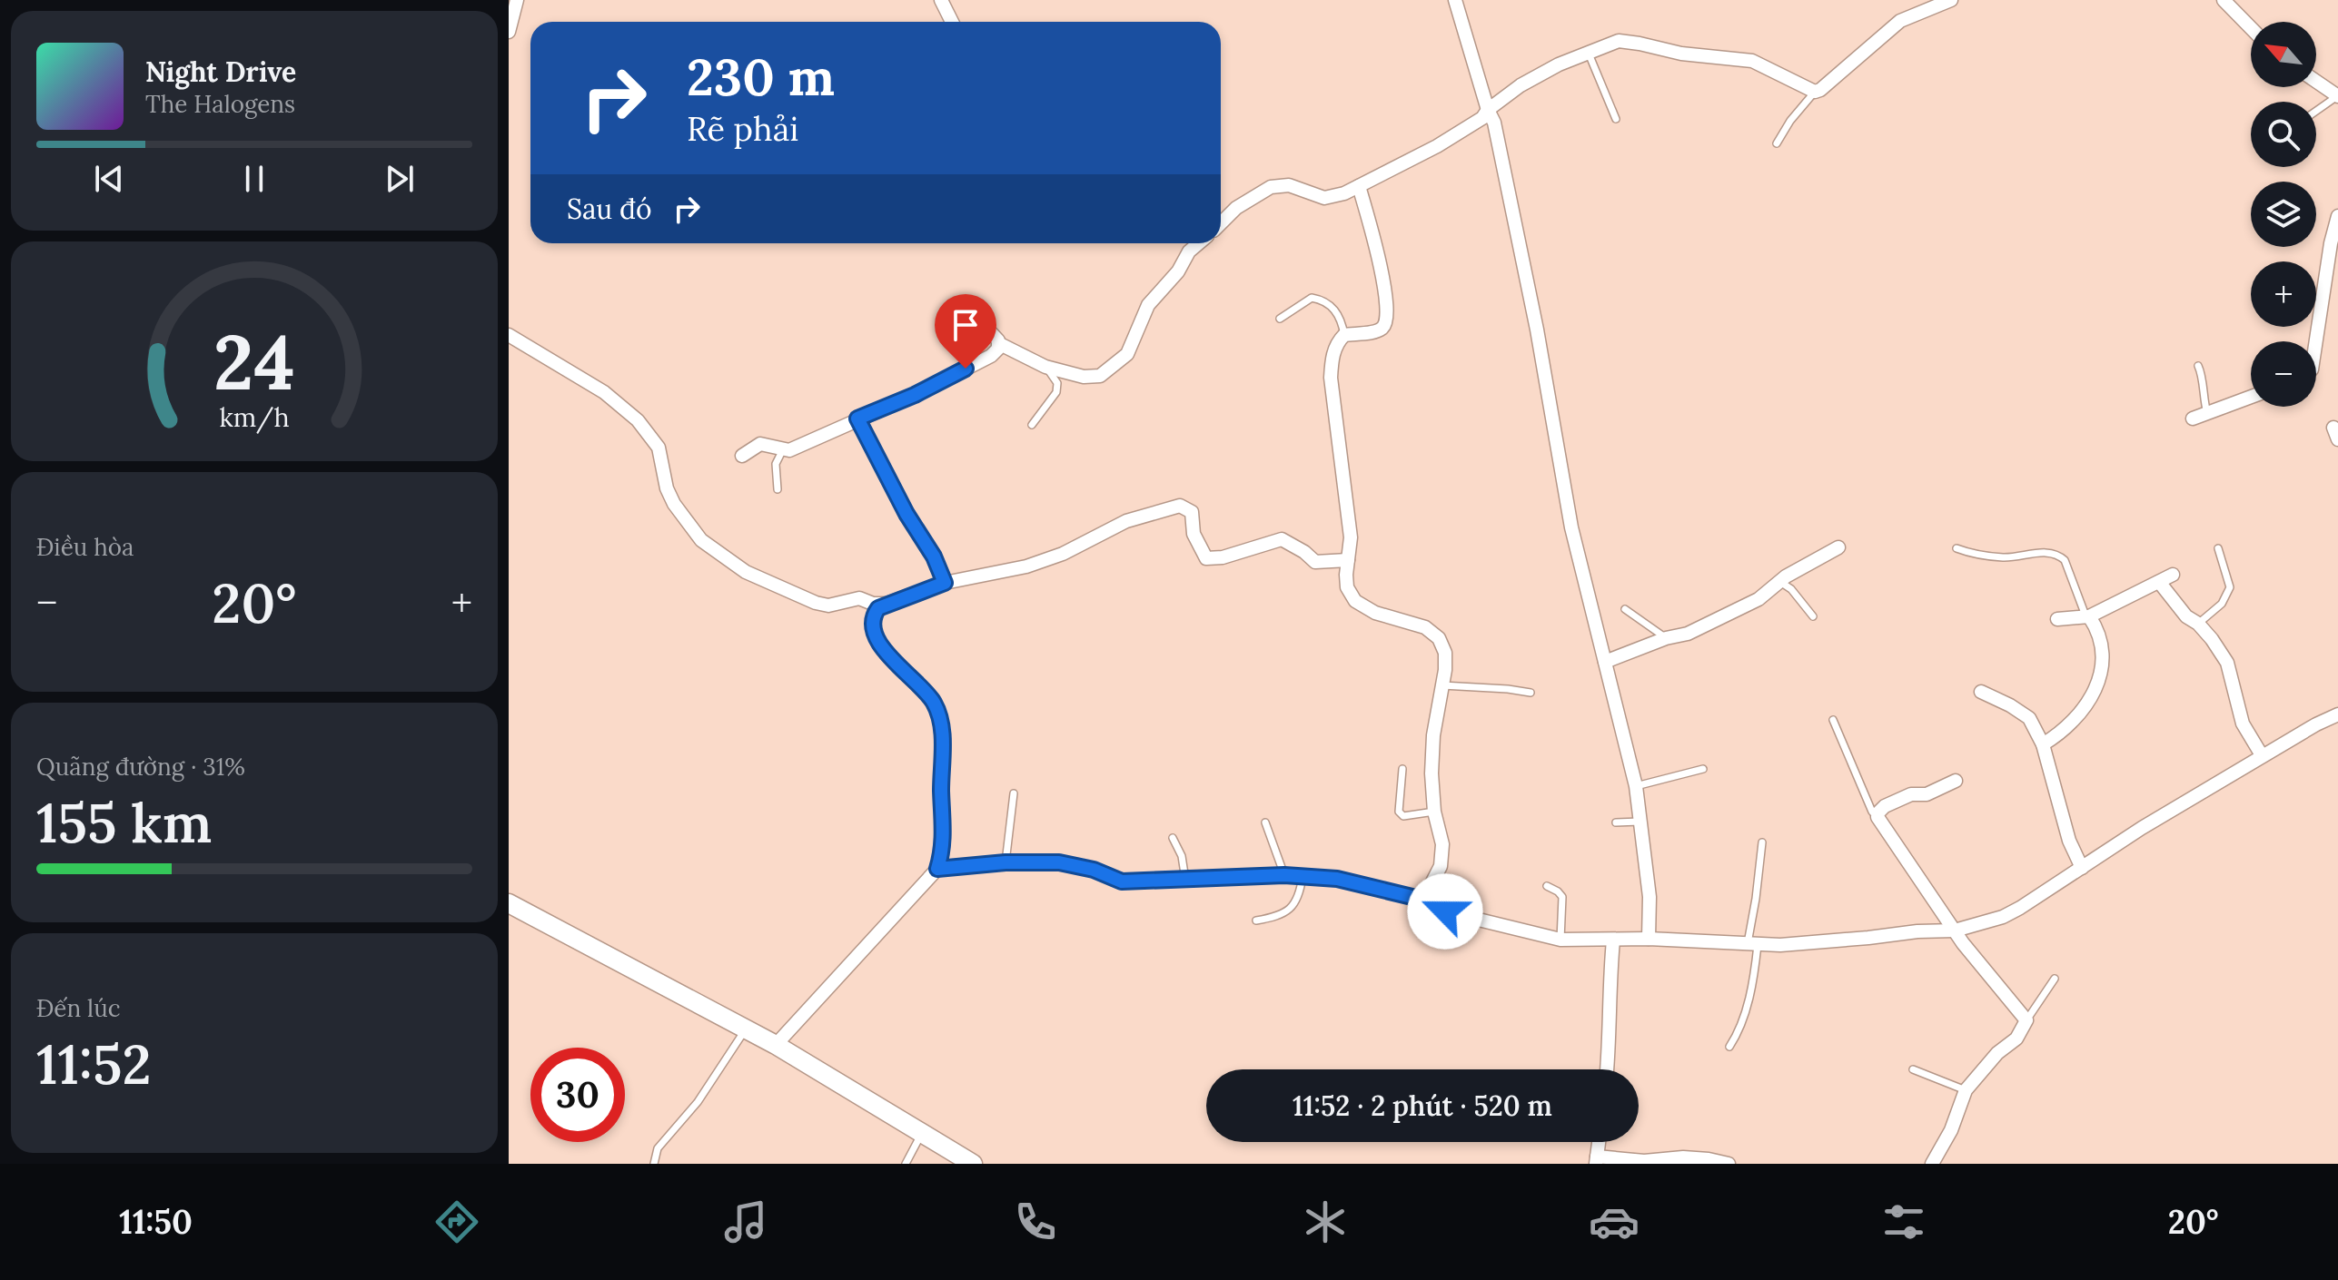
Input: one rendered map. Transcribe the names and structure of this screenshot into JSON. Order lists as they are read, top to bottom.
{
  "north": "top left",
  "page": {
    "map_buttons": ["+", "−"],
    "turn": ["230 m", "Rẽ phải"],
    "song": ["Night Drive", "The Halogens"],
    "then": "Sau đó",
    "tile": [
      "Điều hòa",
      ["Quãng đường · 31%", "155 km"],
      ["Đến lúc", "11:52"]
    ],
    "heat": ["−", "20°", "+"],
    "limit": "30",
    "trip": "11:52 · 2 phút · 520 m",
    "tabs": ["11:50", "20°"],
    "gauge": ["24", "km/h"]
  }
}
